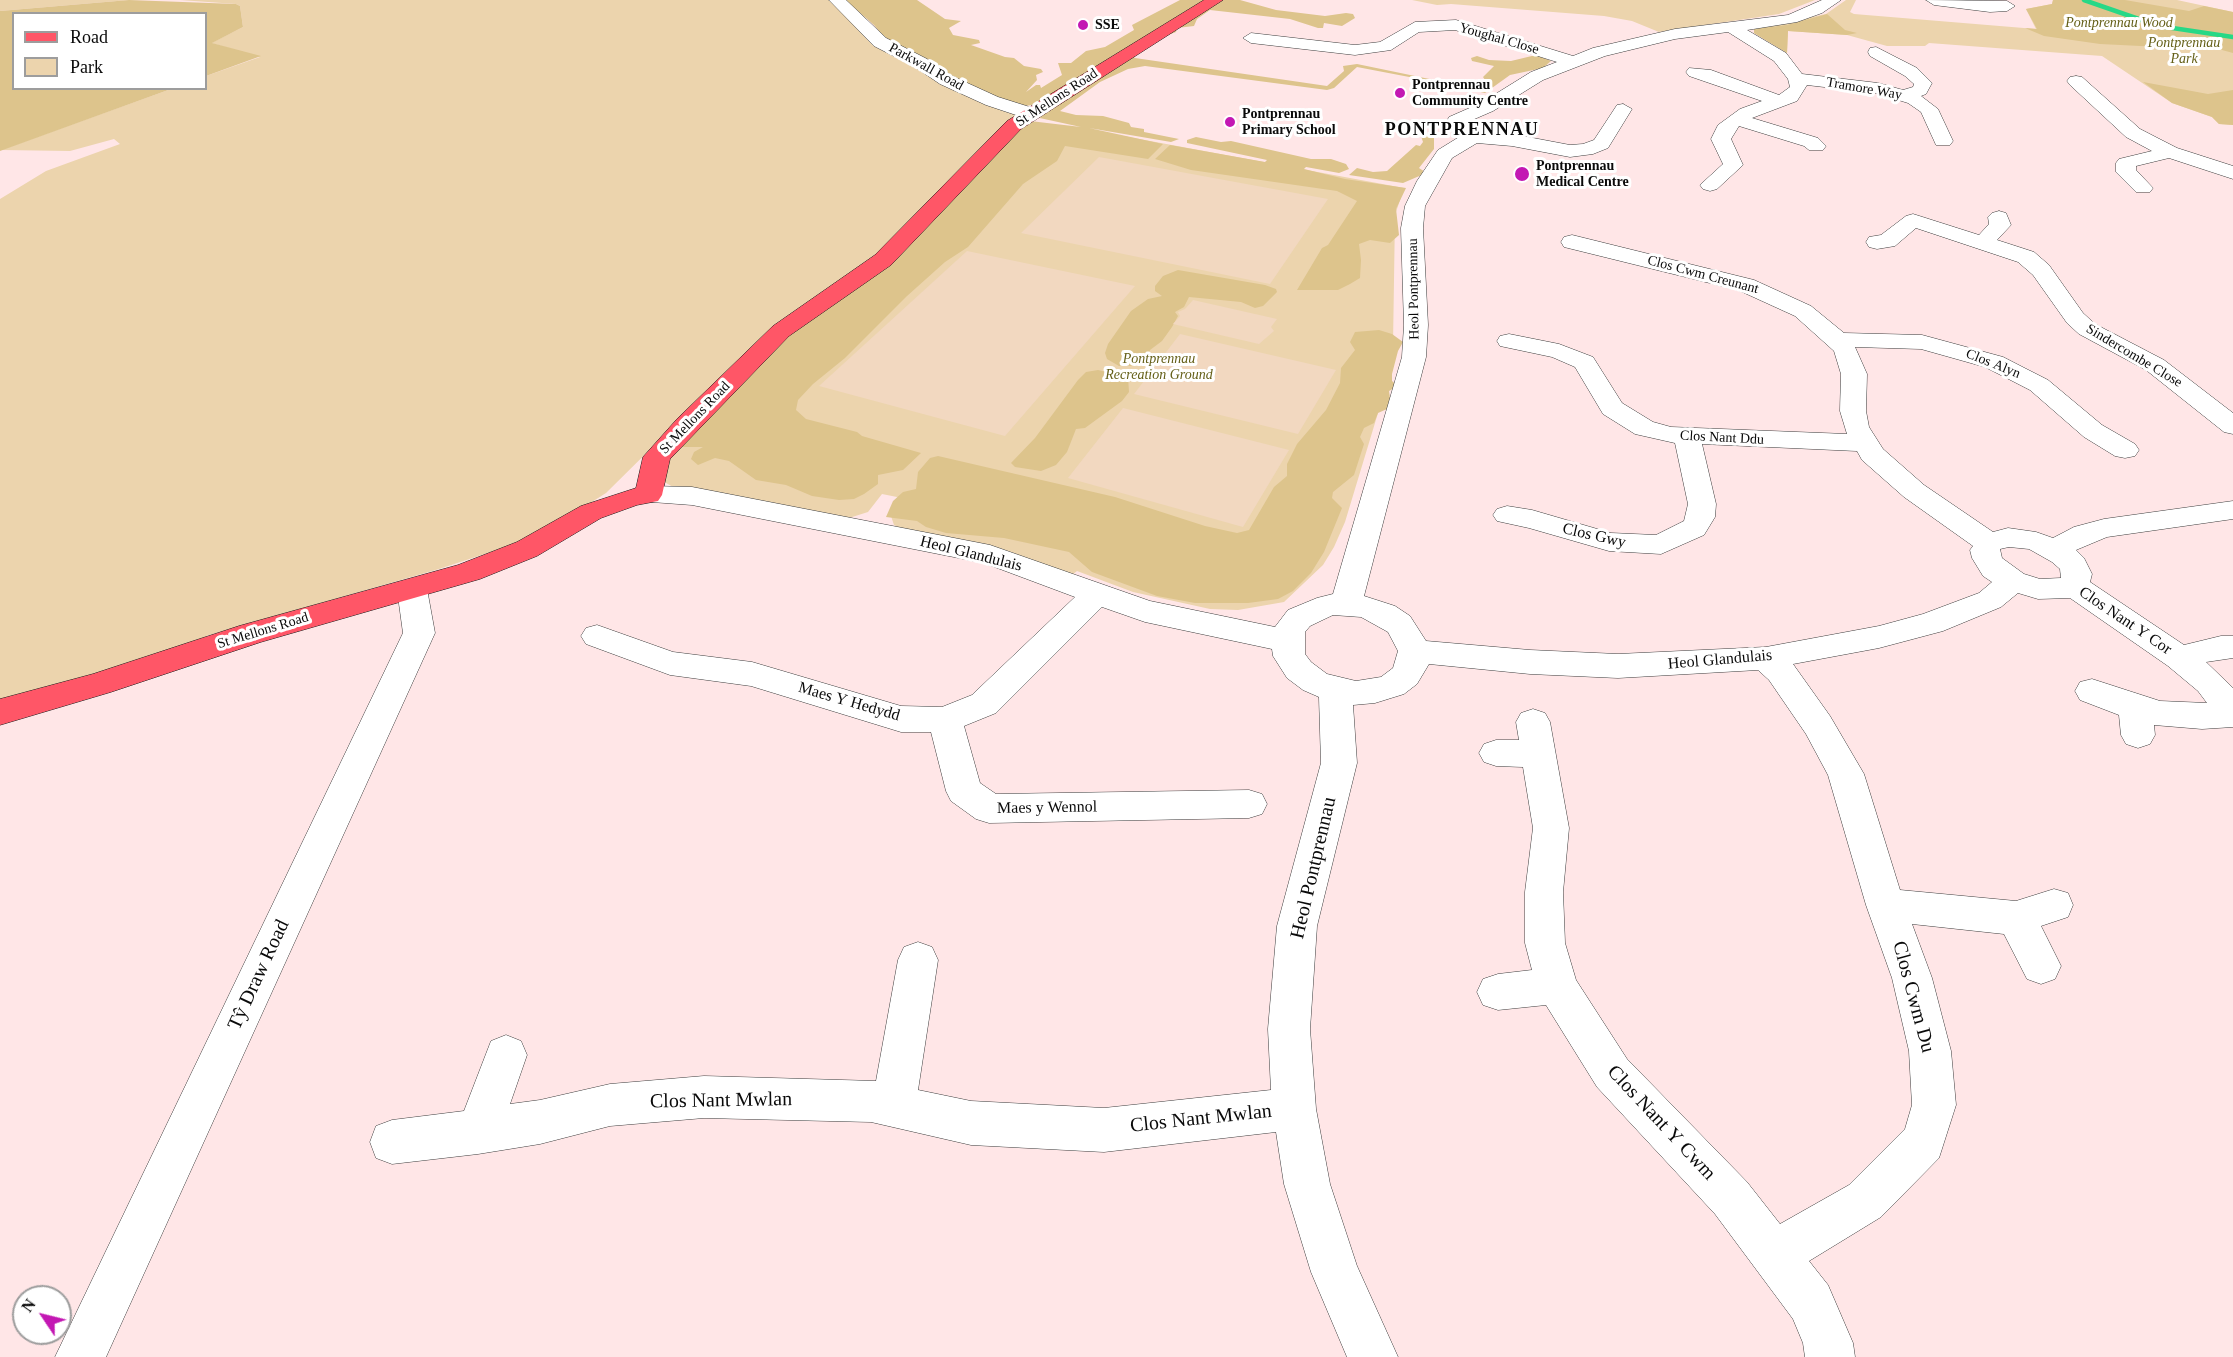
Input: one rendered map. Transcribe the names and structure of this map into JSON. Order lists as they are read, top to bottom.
{
  "streets": {
    "main road": ["St Mellons Road"],
    "street": [
      "Youghal Close",
      "Parkwall Road",
      "Tramore Way",
      "Clos Cwm Creunant",
      "Heol Pontprennau",
      "Sindercombe Close",
      "Clos Alyn",
      "Clos Nant Ddu",
      "Clos Gwy",
      "Heol Glandulais",
      "Clos Nant Y Cor",
      "Maes Y Hedydd",
      "Maes y Wennol",
      "Tŷ Draw Road",
      "Clos Cwm Du",
      "Clos Nant Mwlan",
      "Clos Nant Y Cwm"
    ]
  },
  "crossings": [
    ["Parkwall Road", "St Mellons Road"],
    ["St Mellons Road", "Heol Glandulais"],
    ["St Mellons Road", "Tŷ Draw Road"],
    ["Clos Cwm Creunant", "Clos Alyn"],
    ["Clos Cwm Creunant", "Clos Nant Ddu"],
    ["Heol Pontprennau", "Heol Glandulais"],
    ["Heol Pontprennau", "Clos Nant Mwlan"],
    ["Clos Nant Ddu", "Clos Gwy"],
    ["Heol Glandulais", "Maes Y Hedydd"],
    ["Heol Glandulais", "Clos Cwm Du"],
    ["Maes Y Hedydd", "Maes y Wennol"],
    ["Clos Cwm Du", "Clos Nant Y Cwm"]
  ],
  "districts": ["PONTPRENNAU"],
  "parks": ["Pontprennau Wood", "Pontprennau Park", "Pontprennau Recreation Ground"],
  "places": [
    "SSE",
    "Pontprennau Community Centre",
    "Pontprennau Primary School",
    "Pontprennau Medical Centre"
  ],
  "legend": ["Road", "Park"],
  "north": "top left"
}
